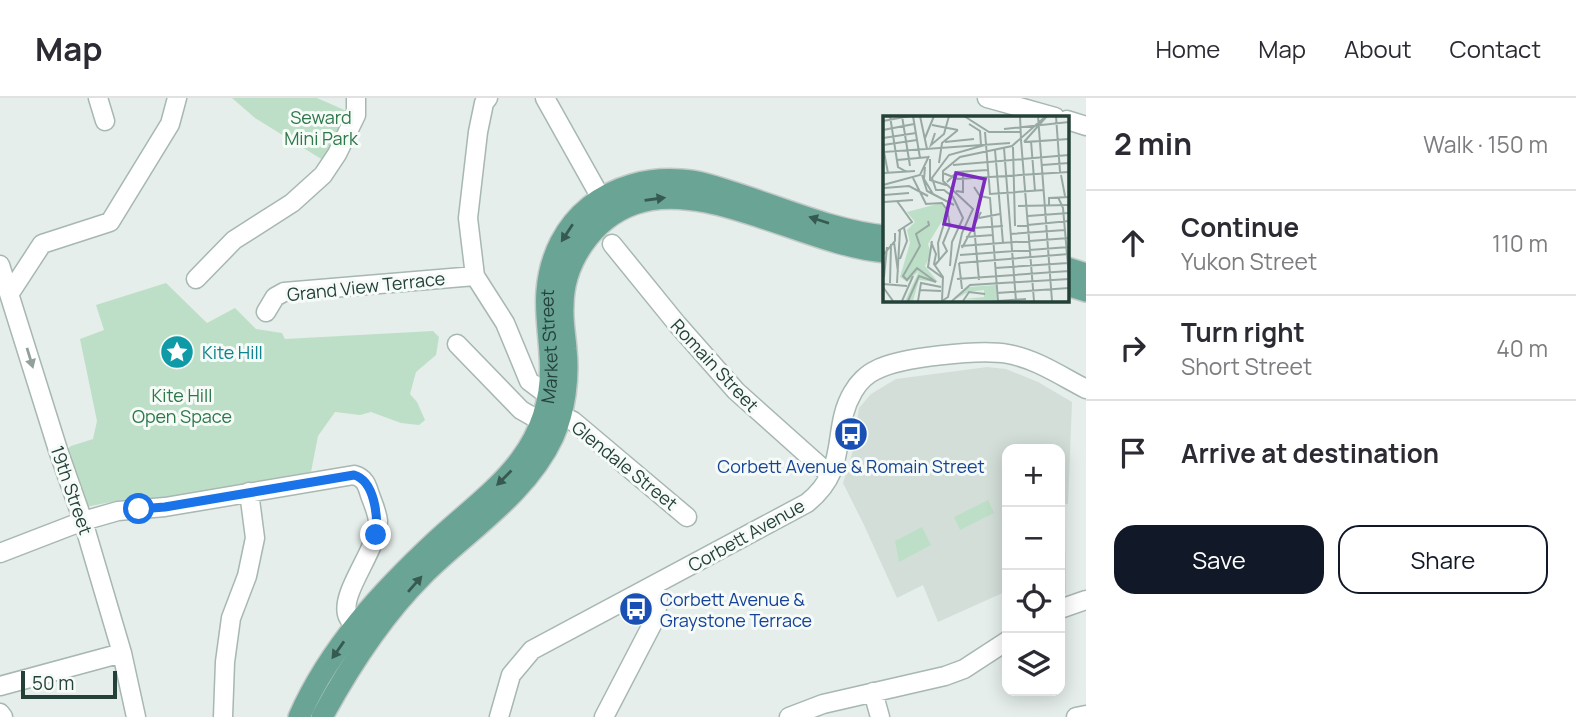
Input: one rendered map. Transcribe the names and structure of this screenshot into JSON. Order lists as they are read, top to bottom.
{
  "streets": {
    "main road": ["Market Street"],
    "street": [
      "Grand View Terrace",
      "Romain Street",
      "Glendale Street",
      "19th Street",
      "Corbett Avenue"
    ]
  },
  "crossings": [
    ["Market Street", "Glendale Street"],
    ["Romain Street", "Corbett Avenue"]
  ],
  "one_way": ["19th Street"],
  "parks": ["Seward Mini Park", "Kite Hill Open Space"],
  "places": {
    "place": ["Kite Hill"],
    "bus stop": ["Corbett Avenue & Romain Street", "Corbett Avenue & Graystone Terrace"]
  },
  "scale_bar": "50 m",
  "page": {
    "header": "Map",
    "nav": [
      "Home",
      "Map",
      "About",
      "Contact"
    ],
    "heading": ["2 min", "Walk · 150 m"],
    "list": [
      ["Continue", "Yukon Street", "110 m"],
      ["Turn right", "Short Street", "40 m"],
      "Arrive at destination"
    ],
    "map_buttons": ["+", "−"],
    "buttons": ["Save", "Share"],
    "scale": "50 m"
  }
}
